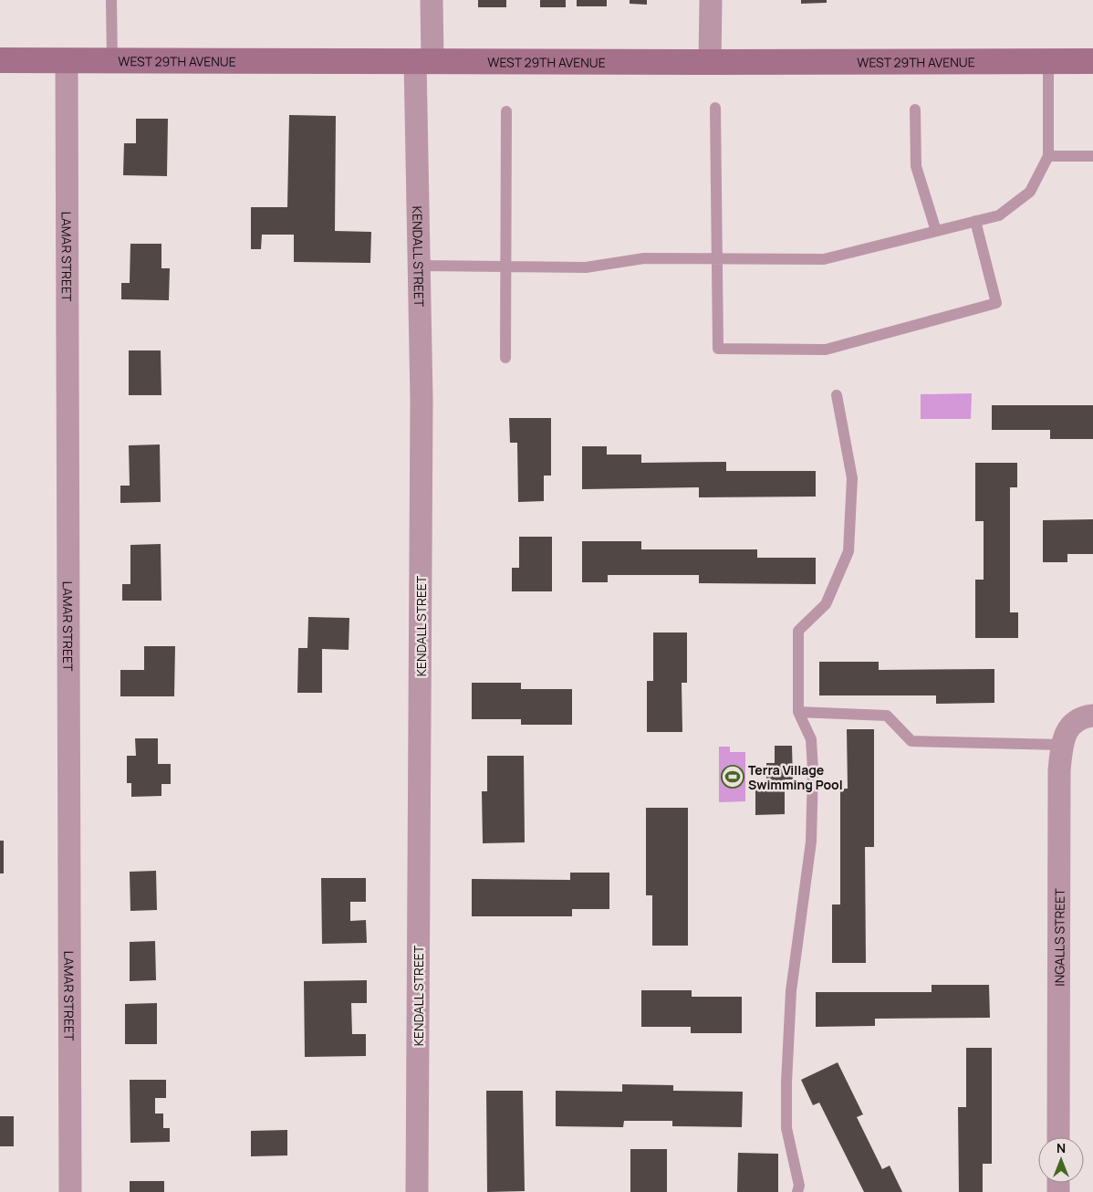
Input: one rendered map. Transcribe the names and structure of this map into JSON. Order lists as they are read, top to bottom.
{
  "streets": {
    "street": [
      "WEST 29TH AVENUE",
      "LAMAR STREET",
      "KENDALL STREET",
      "INGALLS STREET"
    ]
  },
  "crossings": [
    ["WEST 29TH AVENUE", "LAMAR STREET"],
    ["WEST 29TH AVENUE", "KENDALL STREET"]
  ],
  "places": {
    "sports": ["Terra Village Swimming Pool"]
  },
  "north": "top"
}
